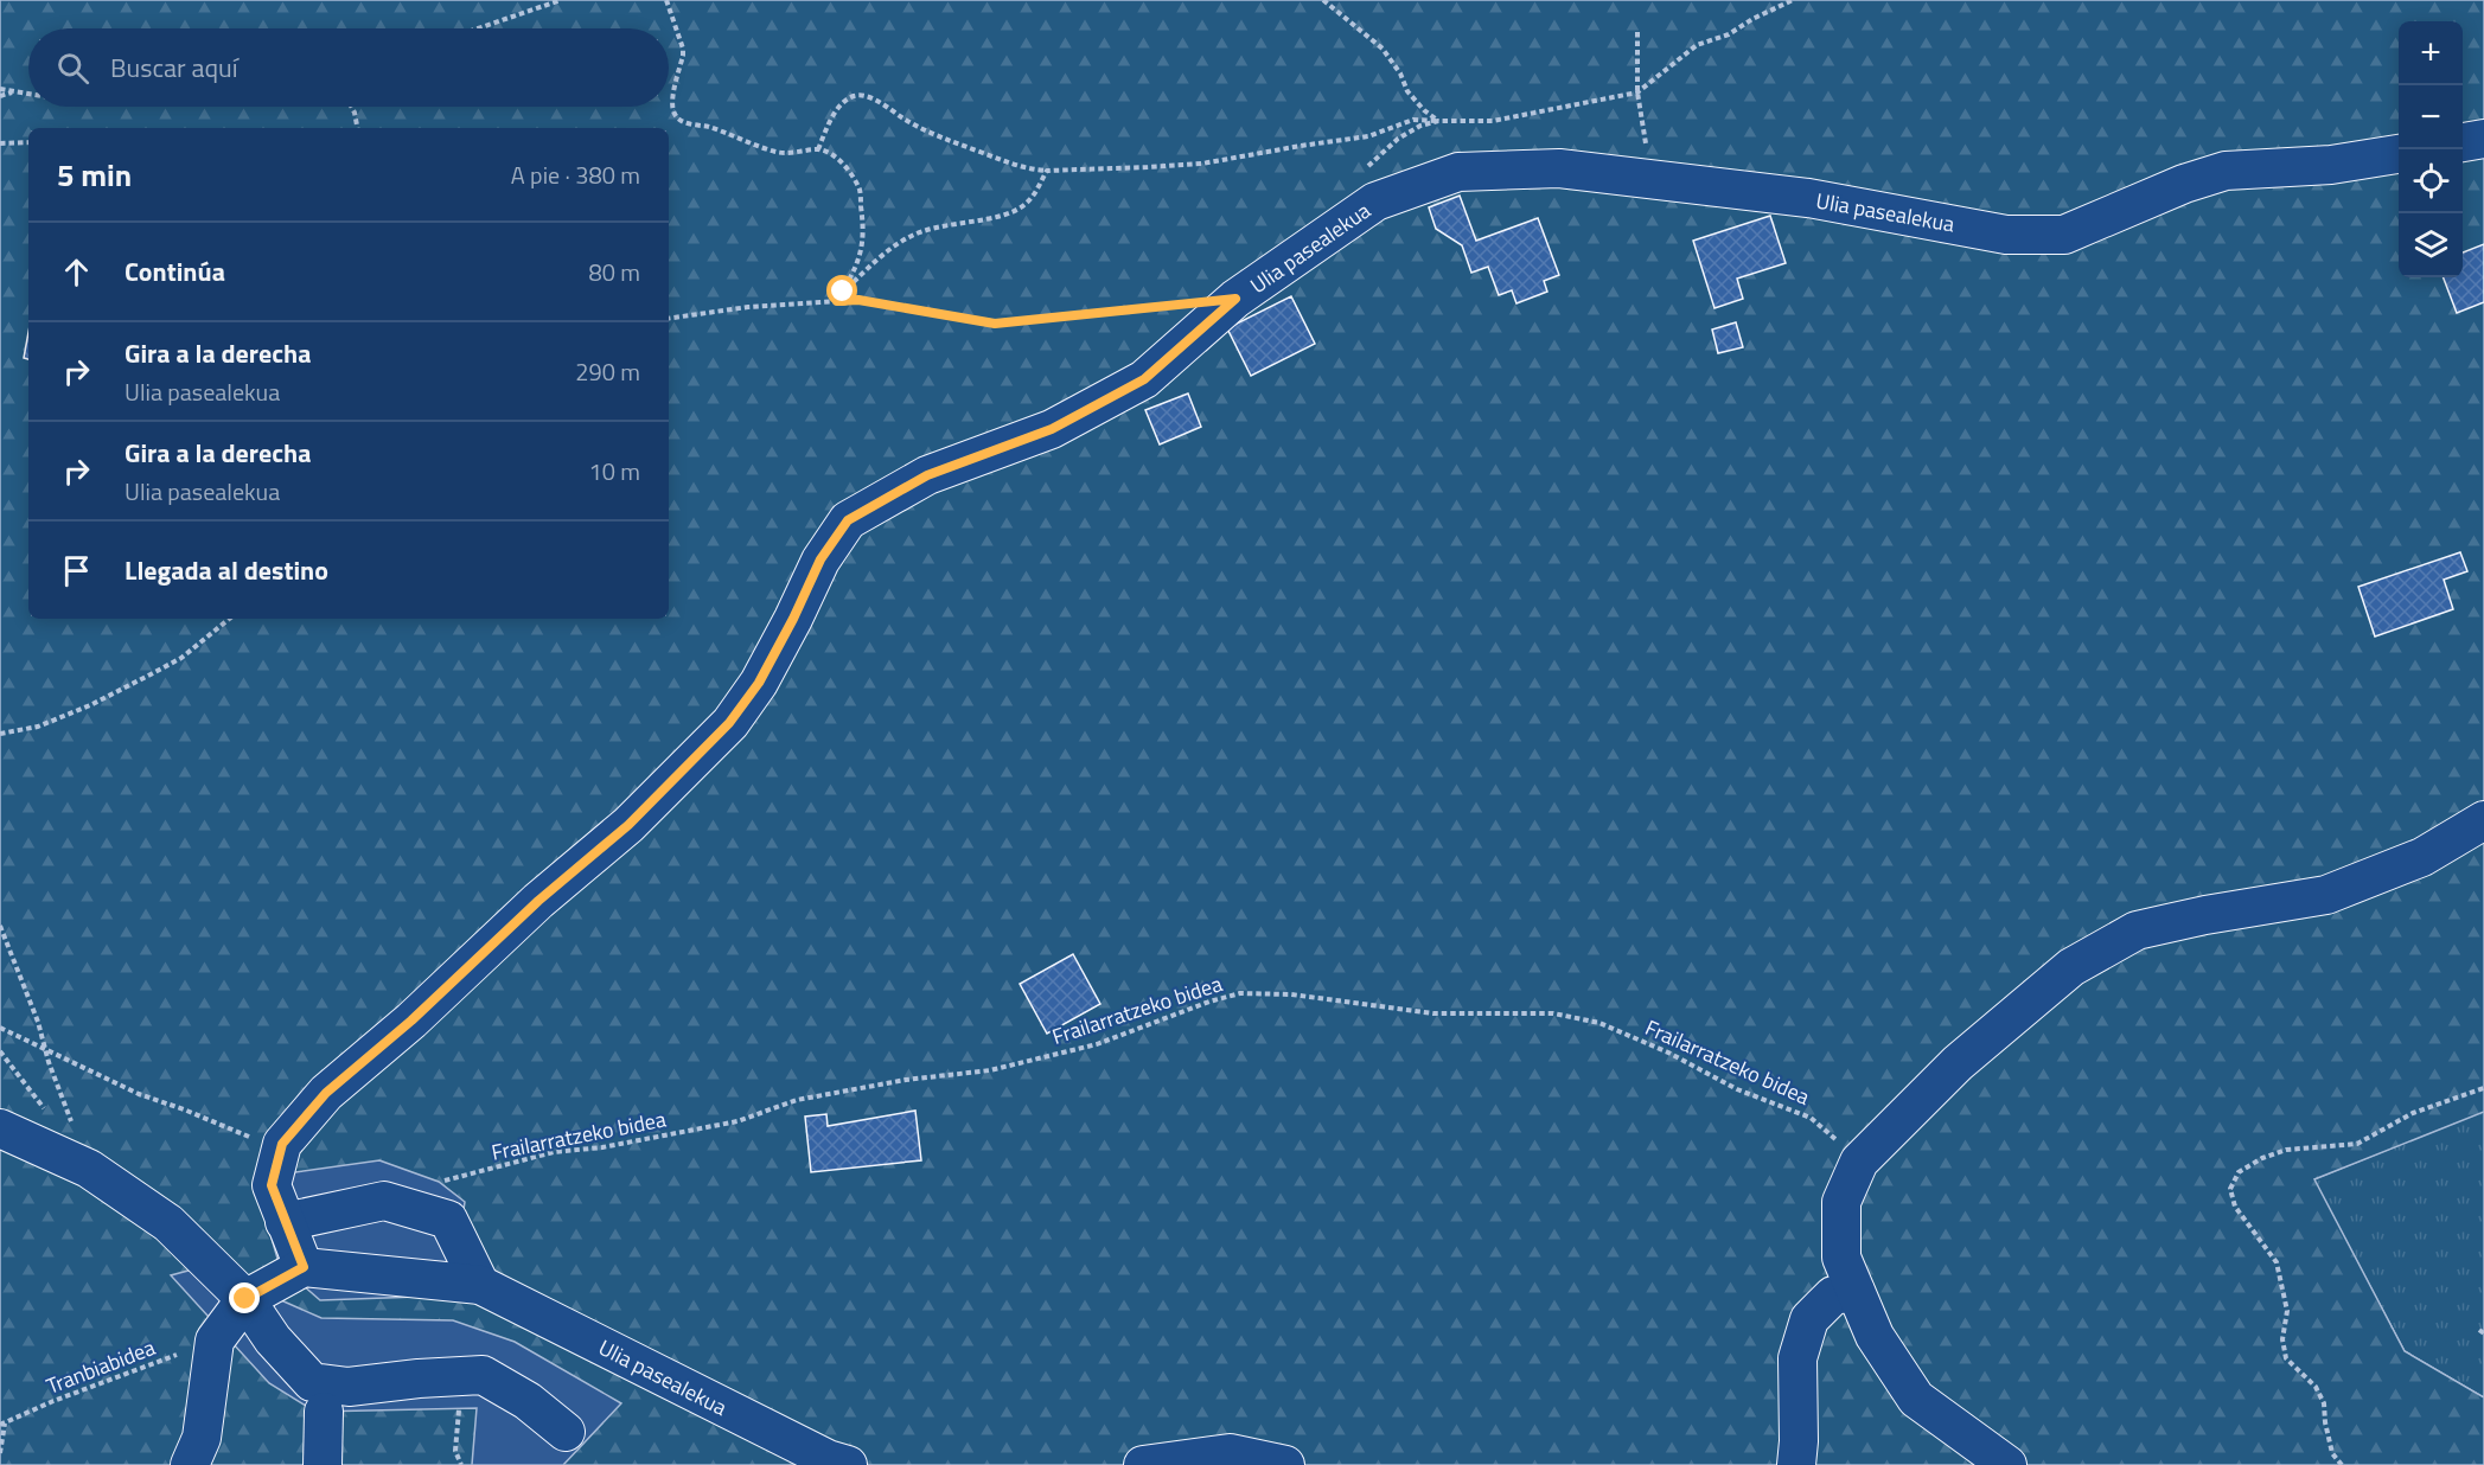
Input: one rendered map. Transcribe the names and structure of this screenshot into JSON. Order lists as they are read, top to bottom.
{
  "streets": {
    "street": ["Ulia pasealekua"],
    "path": ["Frailarratzeko bidea", "Tranbiabidea"]
  },
  "page": {
    "map_buttons": ["+", "−"],
    "search": "Buscar aquí",
    "heading": ["5 min", "A pie · 380 m"],
    "list": [
      ["Continúa", "80 m"],
      ["Gira a la derecha", "Ulia pasealekua", "290 m"],
      ["Gira a la derecha", "Ulia pasealekua", "10 m"],
      "Llegada al destino"
    ]
  }
}
